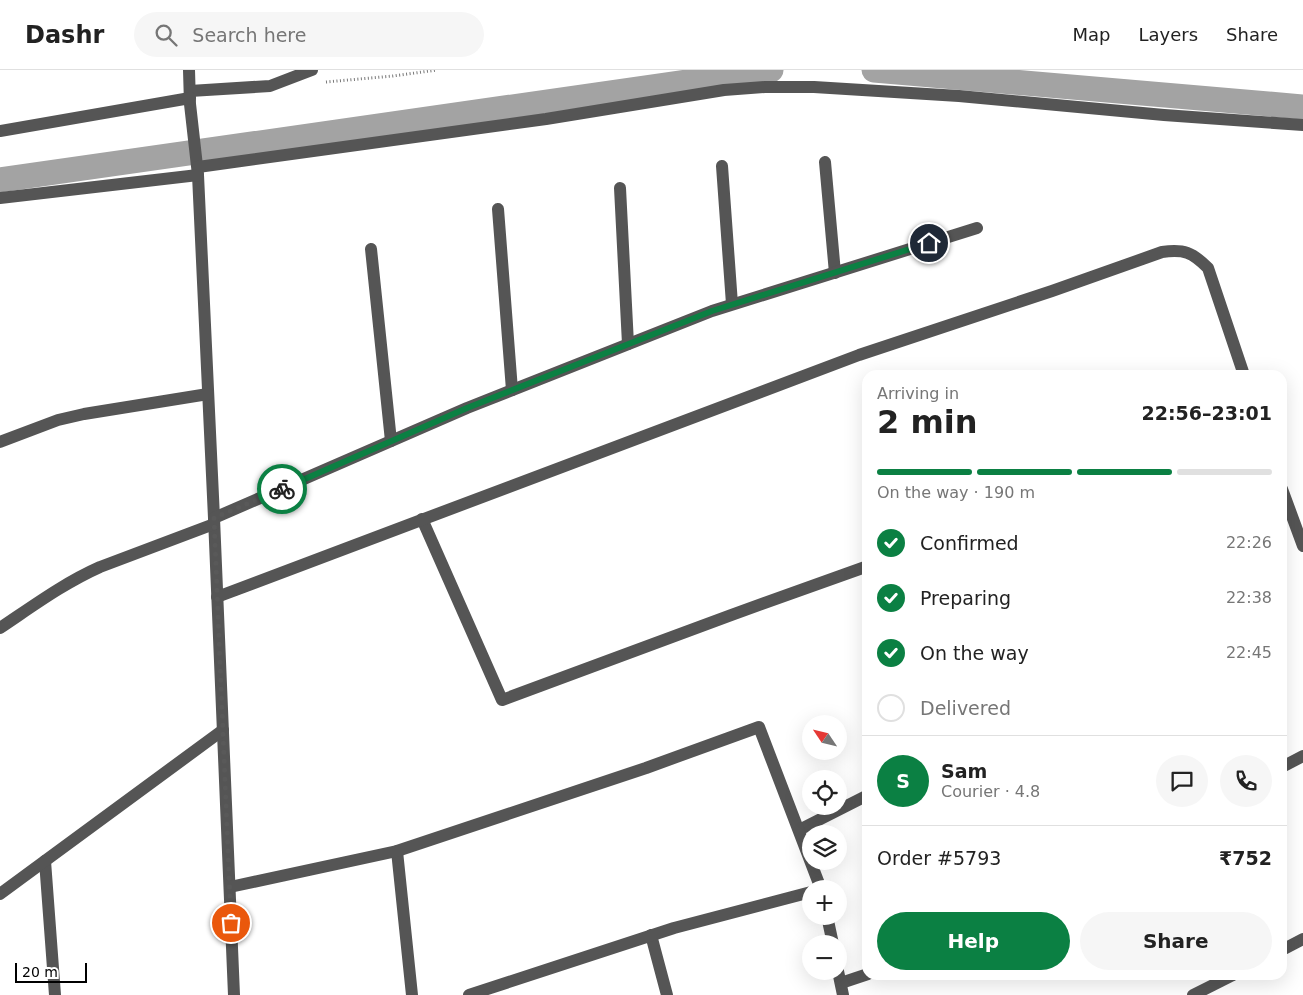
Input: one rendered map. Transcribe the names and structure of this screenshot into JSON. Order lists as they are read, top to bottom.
{
  "scale_bar": "20 m",
  "north": "top left",
  "page": {
    "header": "Dashr",
    "search": "Search here",
    "nav": ["Map", "Layers", "Share"],
    "heading": ["2 min", "Arriving in", "22:56–23:01"],
    "panel": [
      "Sam",
      "Courier · 4.8",
      "Order #5793",
      "₹752"
    ],
    "bar": "On the way · 190 m",
    "list": [
      ["Confirmed", "22:26"],
      ["Preparing", "22:38"],
      ["On the way", "22:45"],
      "Delivered"
    ],
    "map_buttons": ["+", "−"],
    "round": "S",
    "buttons": ["Help", "Share"],
    "scale": "20 m"
  }
}
